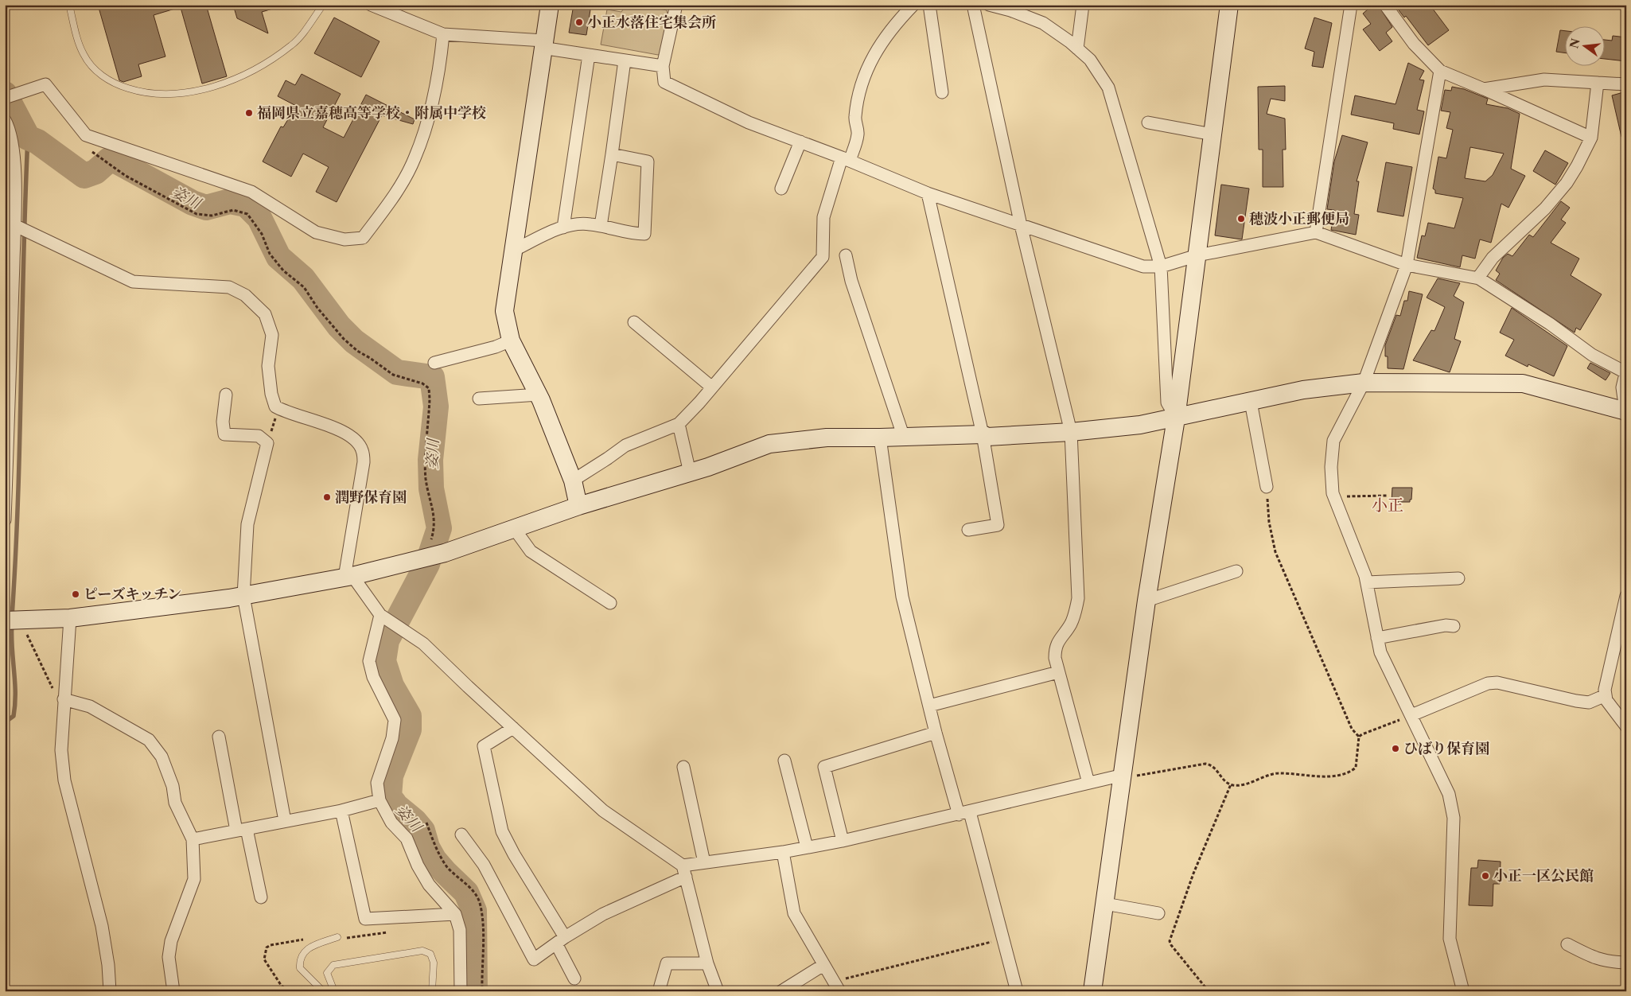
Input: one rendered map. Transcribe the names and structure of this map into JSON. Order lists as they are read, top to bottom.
{
  "districts": ["小正"],
  "water": ["姿川"],
  "places": [
    "小正水落住宅集会所",
    "福岡県立嘉穂高等学校・附属中学校",
    "穂波小正郵便局",
    "潤野保育園",
    "ピーズキッチン",
    "ひばり保育園",
    "小正一区公民館"
  ],
  "north": "left"
}
